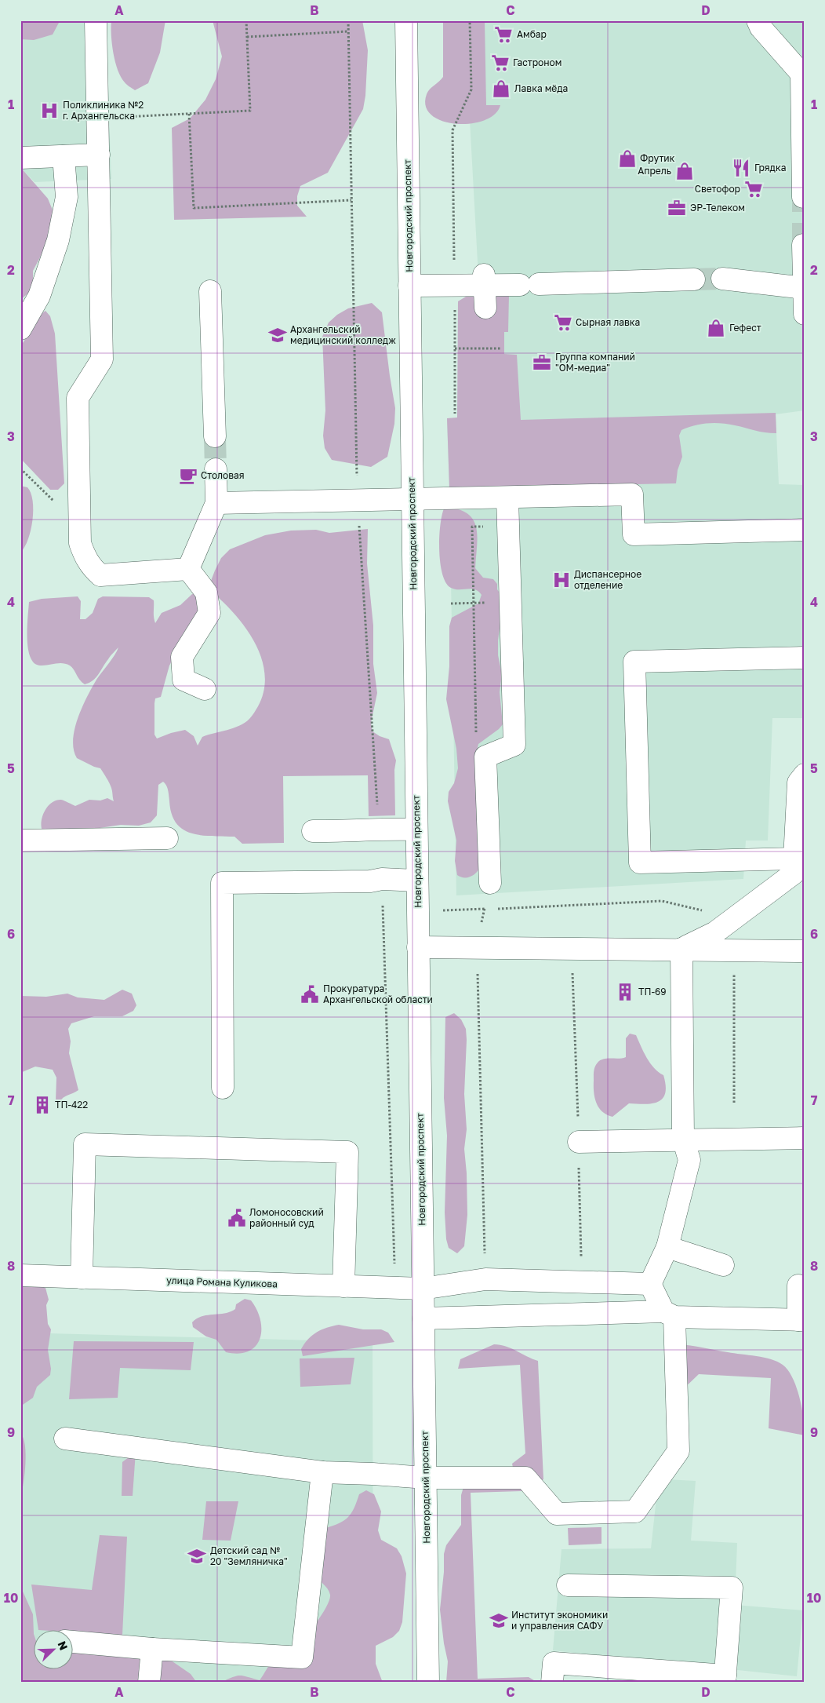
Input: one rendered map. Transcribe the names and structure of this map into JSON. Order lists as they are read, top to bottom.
{
  "streets": {
    "street": ["Новгородский проспект", "улица Романа Куликова"]
  },
  "crossings": [
    ["Новгородский проспект", "улица Романа Куликова"]
  ],
  "places": {
    "supermarket": [
      "Амбар",
      "Гастроном",
      "Светофор",
      "Сырная лавка"
    ],
    "shop": [
      "Лавка мёда",
      "Фрутик",
      "Апрель",
      "Гефест"
    ],
    "hospital": ["Поликлиника №2 г. Архангельска", "Диспансерное отделение"],
    "restaurant": ["Грядка"],
    "office": ["ЭР-Телеком", "Группа компаний \"ОМ-медиа\""],
    "school or university": ["Архангельский медицинский колледж", "Детский сад № 20 \"Земляничка\"", "Институт экономики и управления САФУ"],
    "cafe": ["Столовая"],
    "building": ["ТП-69", "ТП-422"],
    "public building": ["Прокуратура Архангельской области", "Ломоносовский районный cуд"]
  },
  "north": "top right",
  "grid": {
    "columns": [
      "A",
      "B",
      "C",
      "D"
    ],
    "rows": [
      "1",
      "2",
      "3",
      "4",
      "5",
      "6",
      "7",
      "8",
      "9",
      "10"
    ]
  }
}
